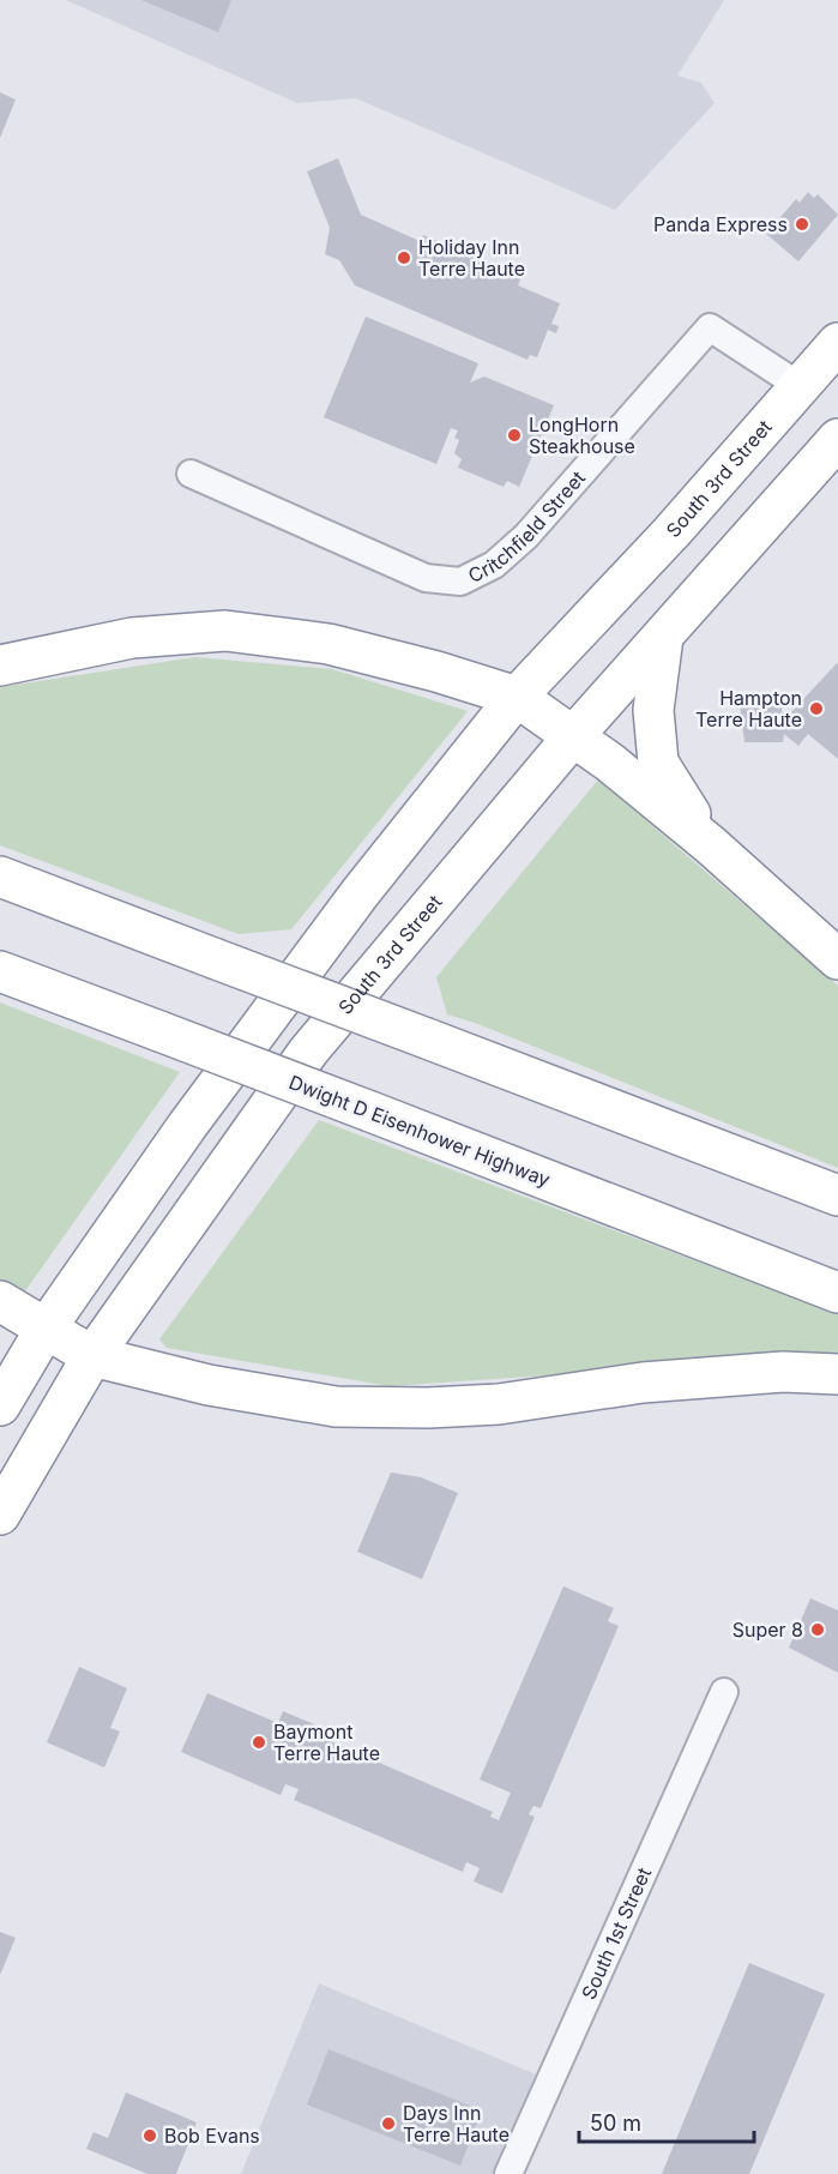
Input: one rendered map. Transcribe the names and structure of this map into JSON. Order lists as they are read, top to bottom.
{
  "streets": {
    "highway": ["South 3rd Street", "Dwight D Eisenhower Highway"],
    "street": ["Critchfield Street", "South 1st Street"]
  },
  "crossings": [
    ["South 3rd Street", "Critchfield Street"]
  ],
  "places": [
    "Panda Express",
    "Holiday Inn Terre Haute",
    "LongHorn Steakhouse",
    "Hampton Terre Haute",
    "Super 8",
    "Baymont Terre Haute",
    "Days Inn Terre Haute",
    "Bob Evans"
  ],
  "scale_bar": "50 m"
}
